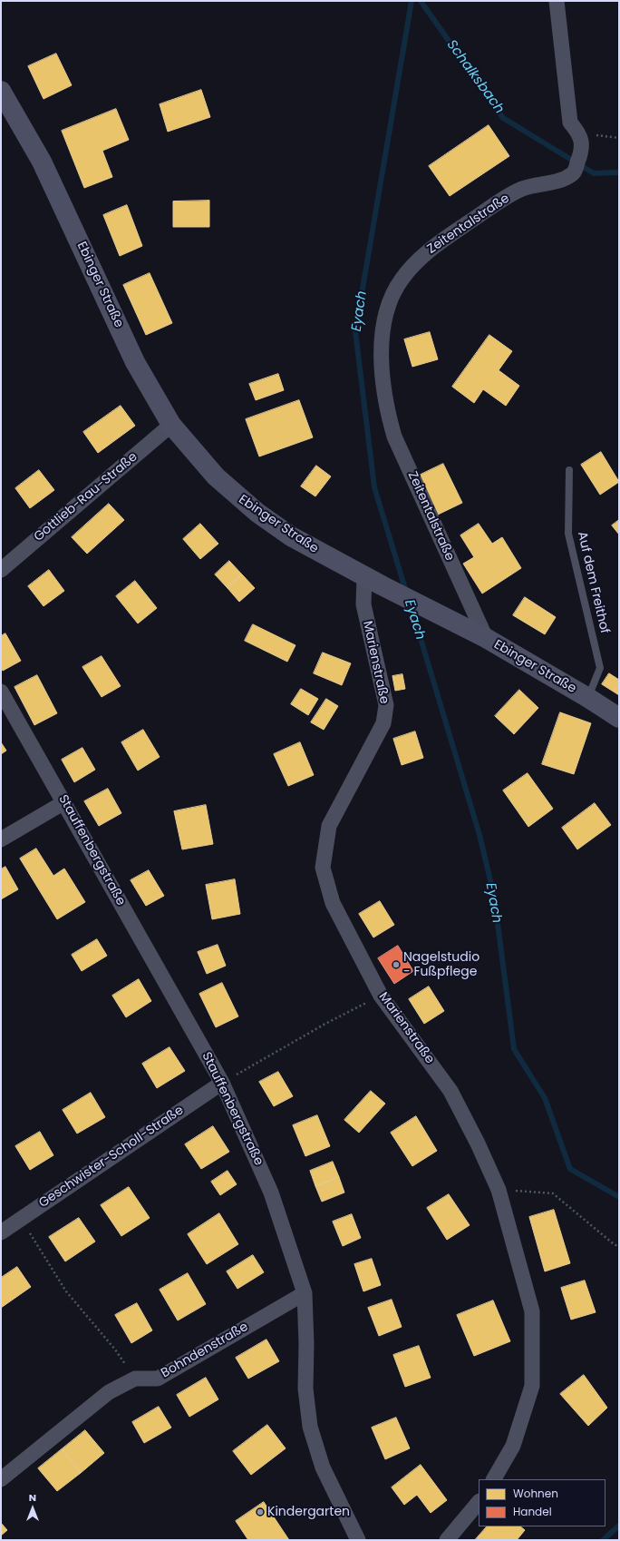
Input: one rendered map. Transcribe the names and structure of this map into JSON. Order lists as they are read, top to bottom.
{
  "streets": {
    "main road": ["Ebinger Straße"],
    "street": [
      "Zeitentalstraße",
      "Gottlieb-Rau-Straße",
      "Marienstraße",
      "Stauffenbergstraße",
      "Geschwister-Scholl-Straße",
      "Bohndenstraße"
    ],
    "lane": ["Auf dem Freithof"]
  },
  "crossings": [
    ["Zeitentalstraße", "Ebinger Straße"],
    ["Ebinger Straße", "Gottlieb-Rau-Straße"],
    ["Ebinger Straße", "Auf dem Freithof"],
    ["Ebinger Straße", "Marienstraße"],
    ["Stauffenbergstraße", "Geschwister-Scholl-Straße"],
    ["Stauffenbergstraße", "Bohndenstraße"]
  ],
  "water": ["Schalksbach", "Eyach"],
  "places": ["Nagelstudio - Fußpflege", "Kindergarten"],
  "legend": ["Wohnen", "Handel"],
  "north": "top"
}
